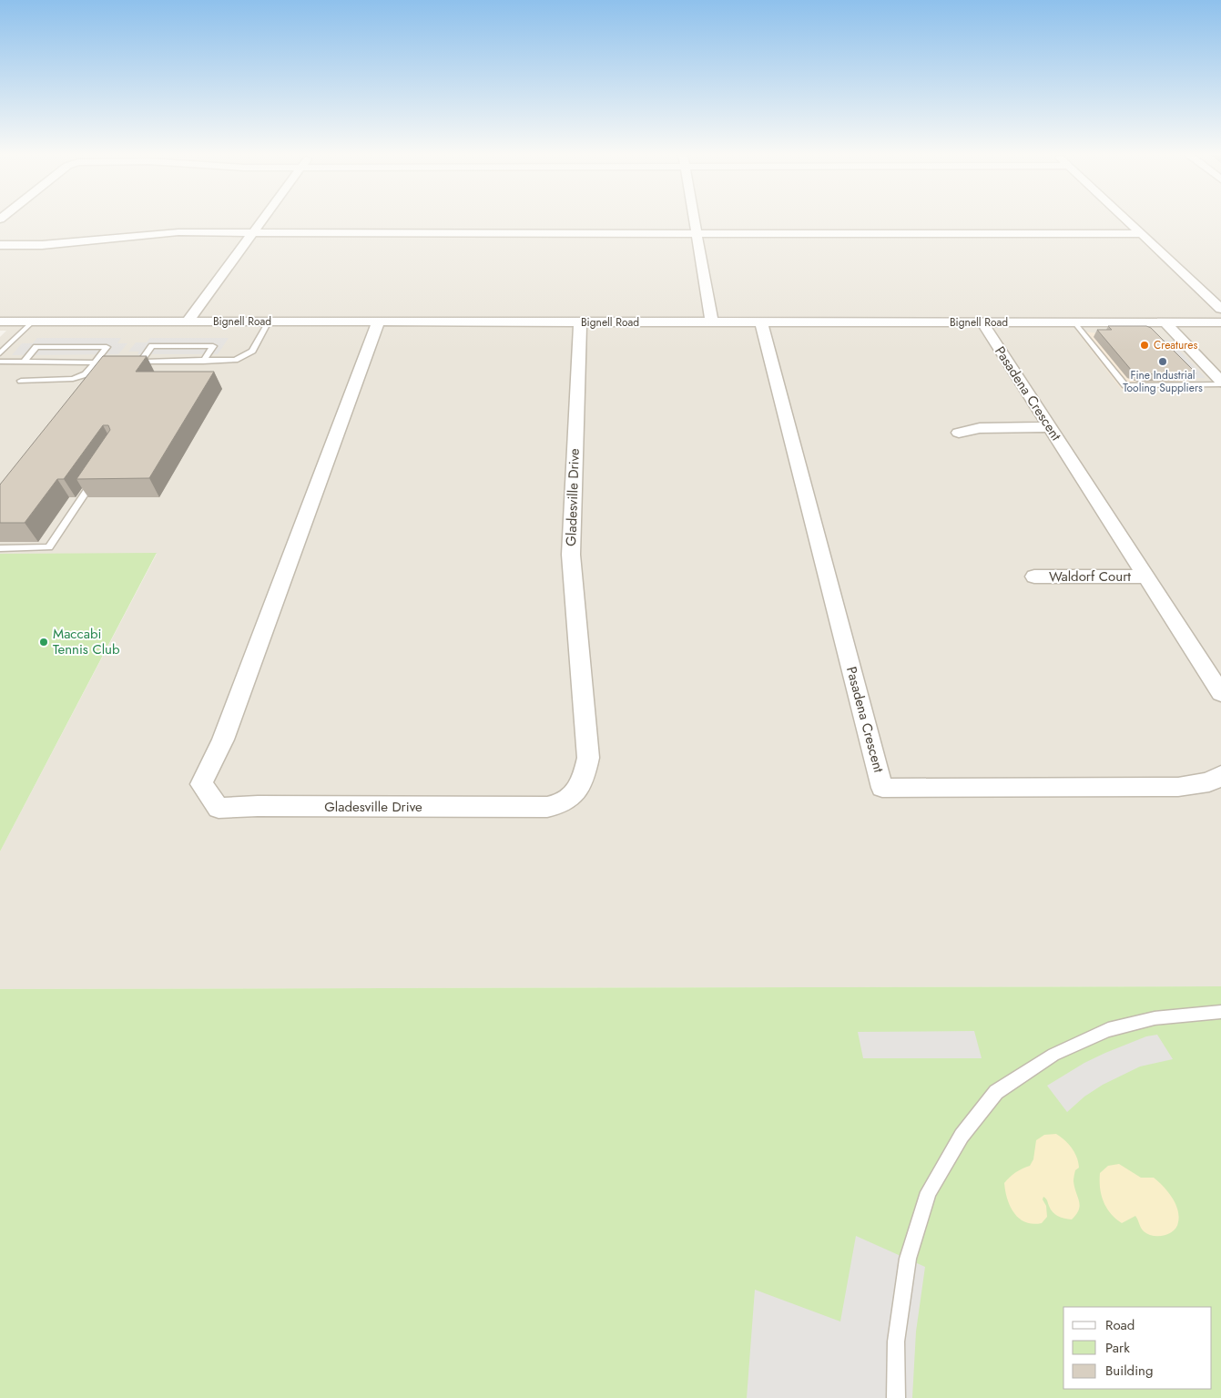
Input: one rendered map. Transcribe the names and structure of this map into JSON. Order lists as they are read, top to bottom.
{
  "streets": {
    "street": [
      "Bignell Road",
      "Pasadena Crescent",
      "Gladesville Drive",
      "Waldorf Court"
    ]
  },
  "crossings": [
    ["Bignell Road", "Pasadena Crescent"],
    ["Bignell Road", "Gladesville Drive"],
    ["Pasadena Crescent", "Waldorf Court"]
  ],
  "places": ["Creatures", "Fine Industrial Tooling Suppliers", "Maccabi Tennis Club"],
  "legend": ["Road", "Park", "Building"]
}
